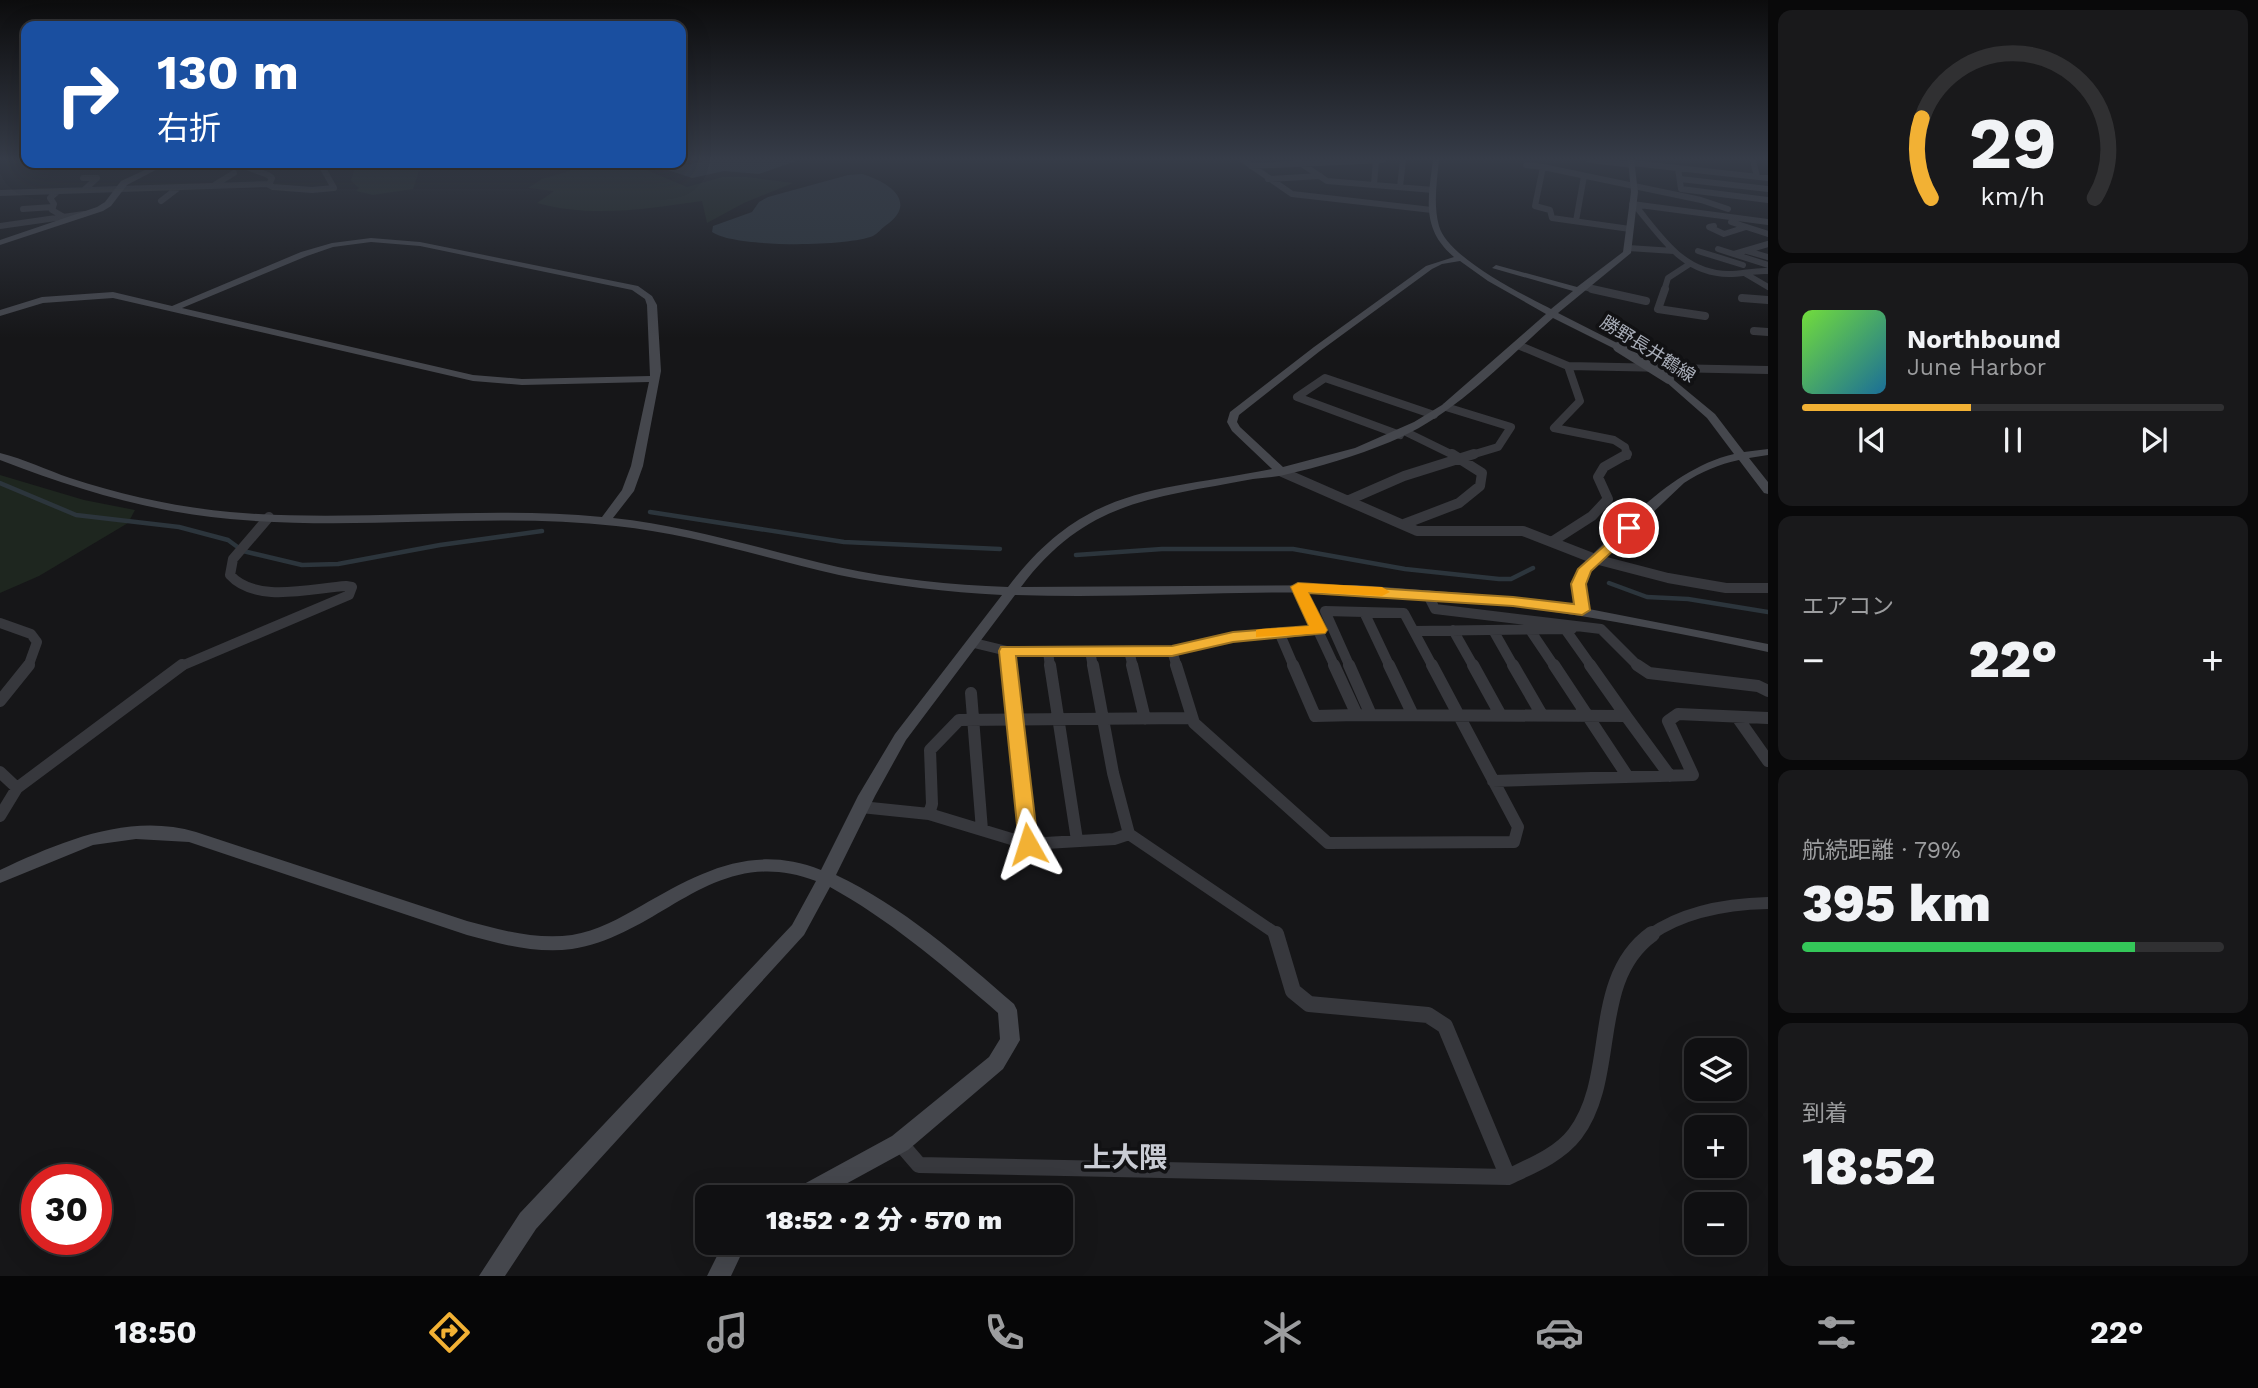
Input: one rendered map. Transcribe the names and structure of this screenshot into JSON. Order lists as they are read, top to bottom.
{
  "streets": {
    "street": ["勝野長井鶴線"]
  },
  "districts": ["上大隈"],
  "page": {
    "turn": ["130 m", "右折"],
    "song": ["Northbound", "June Harbor"],
    "tile": [
      "エアコン",
      ["航続距離 · 79%", "395 km"],
      ["到着", "18:52"]
    ],
    "heat": ["−", "22°", "+"],
    "map_buttons": ["+", "−"],
    "limit": "30",
    "trip": "18:52 · 2 分 · 570 m",
    "tabs": ["18:50", "22°"],
    "gauge": ["29", "km/h"]
  }
}
